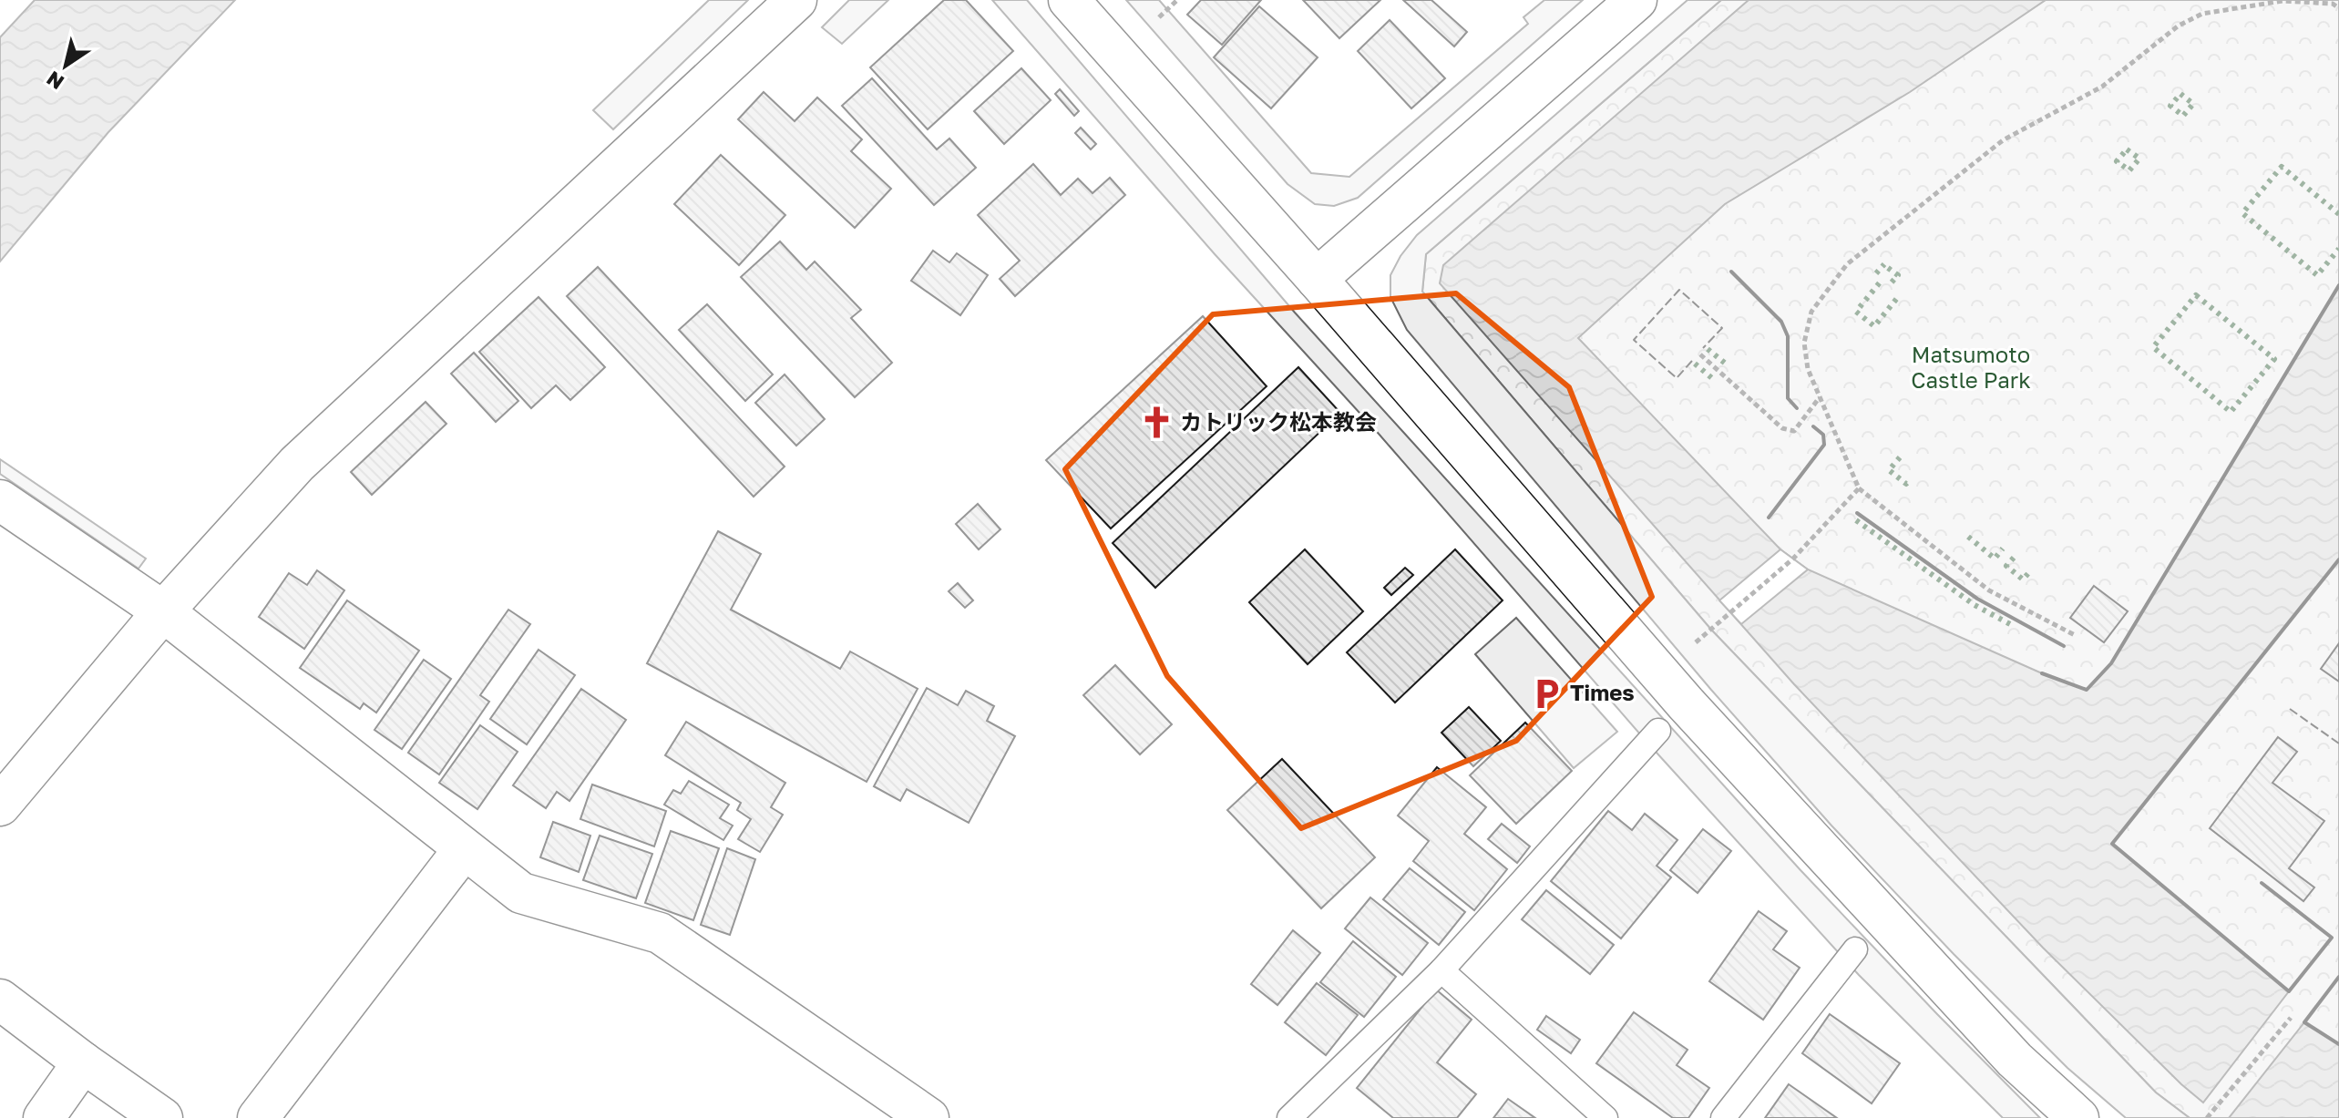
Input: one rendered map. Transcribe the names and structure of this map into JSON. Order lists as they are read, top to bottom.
{
  "parks": ["Matsumoto Castle Park"],
  "places": {
    "church": ["カトリック松本教会"],
    "parking": ["Times"]
  },
  "north": "bottom left"
}
